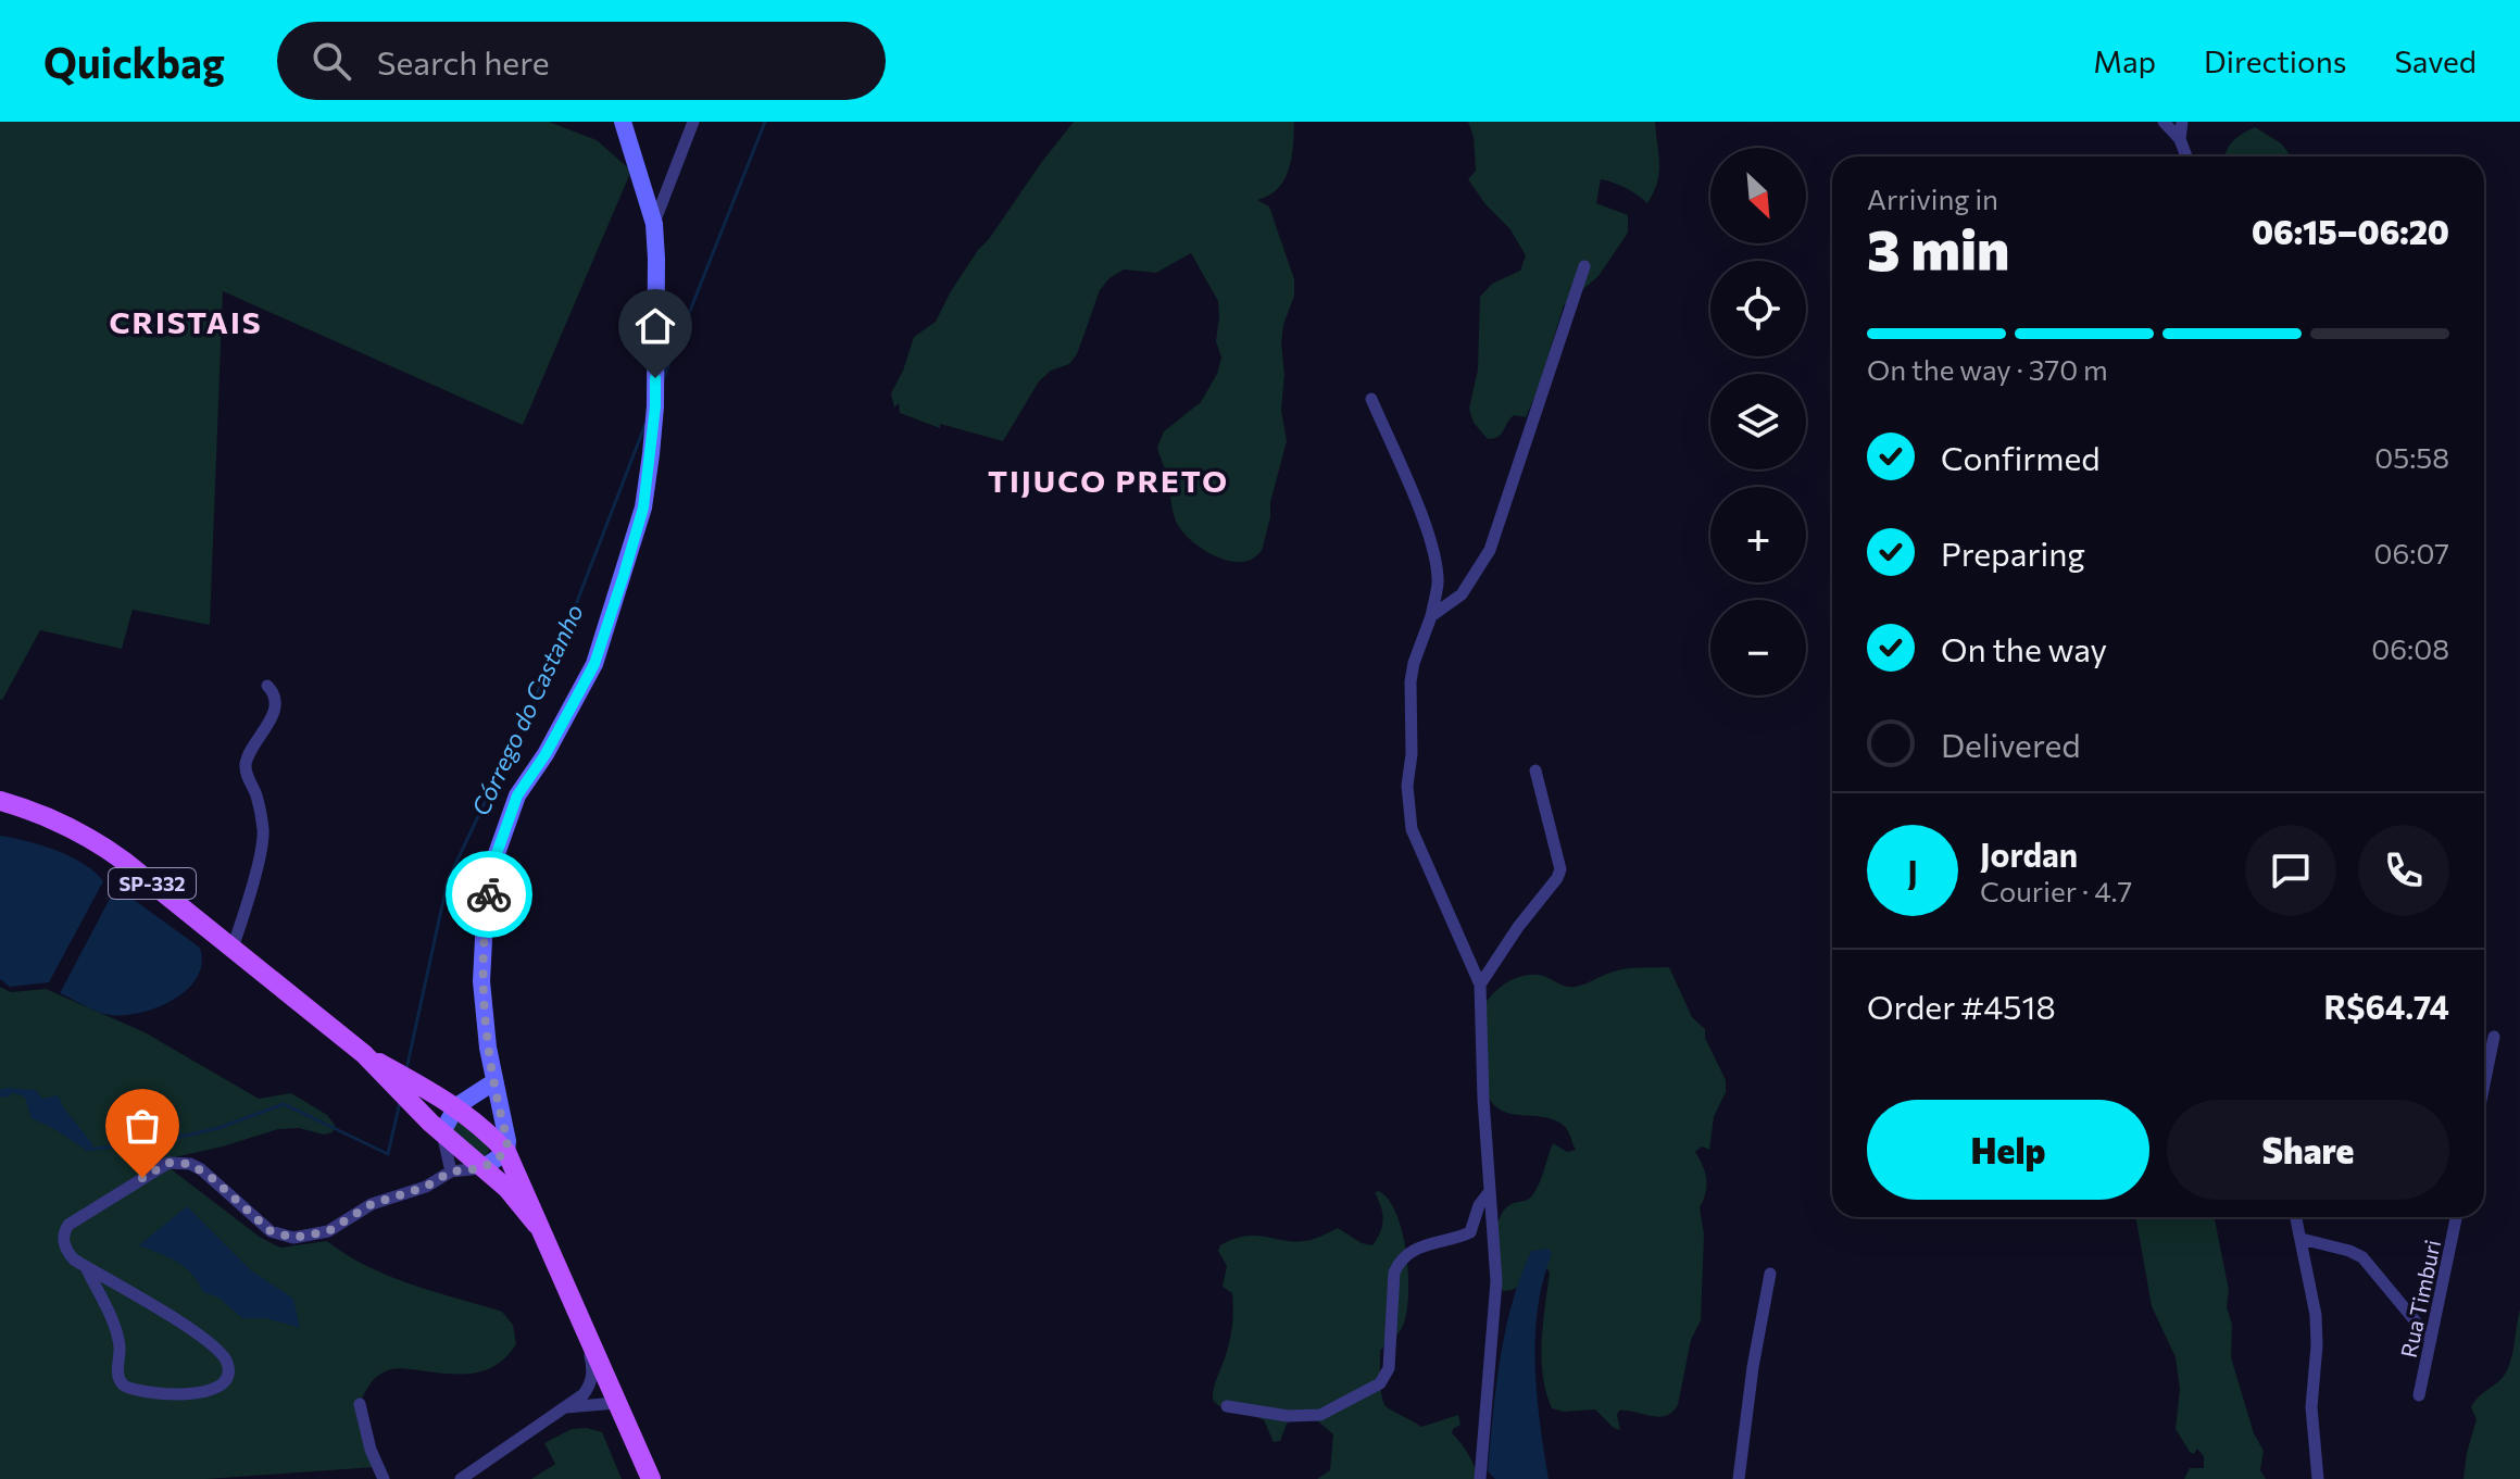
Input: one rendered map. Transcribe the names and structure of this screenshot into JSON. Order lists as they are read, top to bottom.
{
  "streets": {
    "main road": ["SP-332"],
    "street": ["Rua Timburi"]
  },
  "districts": ["CRISTAIS", "TIJUCO PRETO"],
  "water": ["Córrego do Castanho"],
  "north": "bottom right",
  "page": {
    "header": "Quickbag",
    "search": "Search here",
    "nav": ["Map", "Directions", "Saved"],
    "map_buttons": ["+", "−"],
    "heading": ["3 min", "Arriving in", "06:15–06:20"],
    "panel": [
      "Jordan",
      "Courier · 4.7",
      "Order #4518",
      "R$64.74"
    ],
    "bar": "On the way · 370 m",
    "list": [
      ["Confirmed", "05:58"],
      ["Preparing", "06:07"],
      ["On the way", "06:08"],
      "Delivered"
    ],
    "round": "J",
    "buttons": ["Help", "Share"]
  }
}
